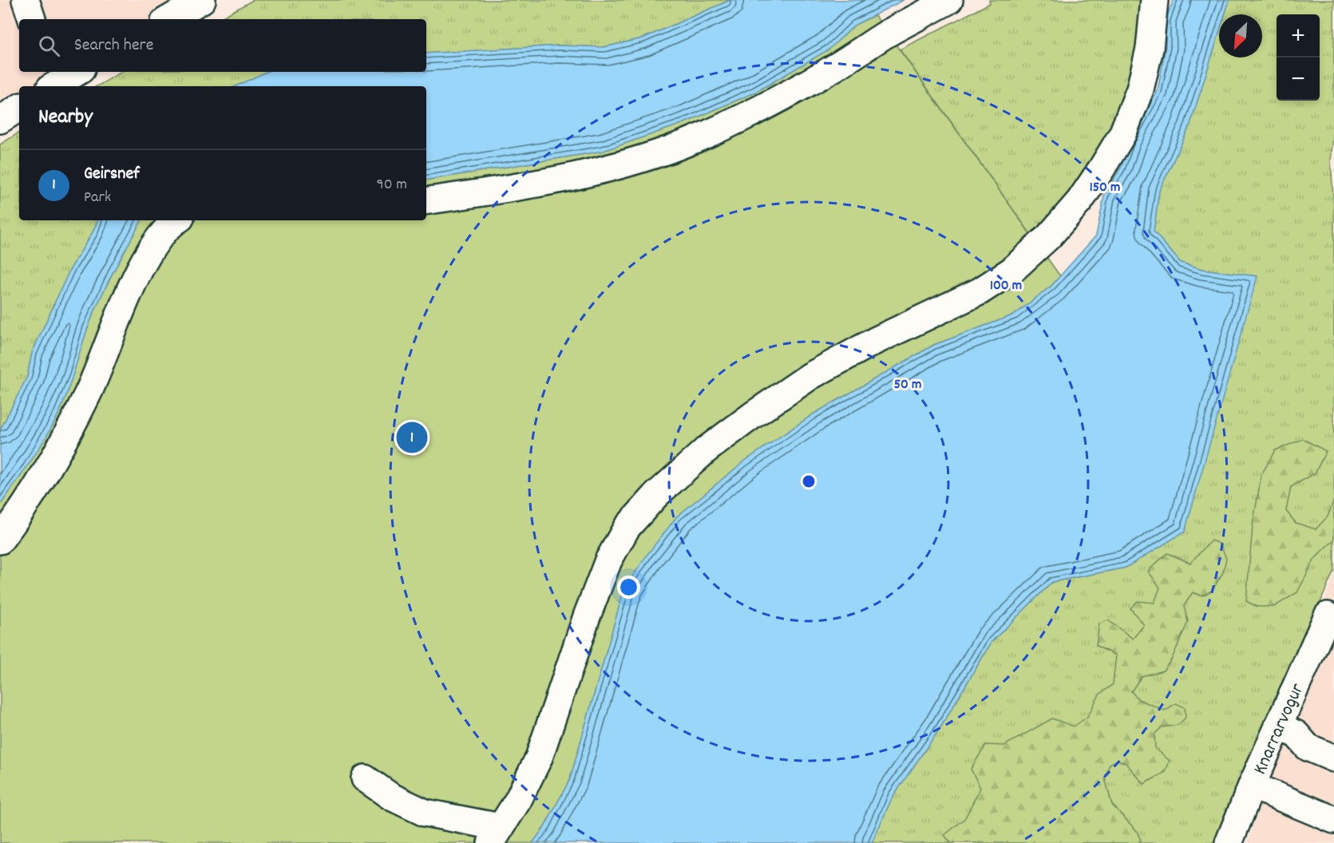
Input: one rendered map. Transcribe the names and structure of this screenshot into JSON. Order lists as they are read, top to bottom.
{
  "streets": {
    "street": ["Knarrarvogur"]
  },
  "north": "bottom left",
  "page": {
    "map_buttons": ["+", "−"],
    "search": "Search here",
    "heading": "Nearby",
    "list": [
      {
        "mark": "1",
        "name": "Geirsnef",
        "note": "Park",
        "value": "90 m"
      }
    ],
    "pins": "1"
  },
  "rings": ["150 m", "100 m", "50 m"]
}
